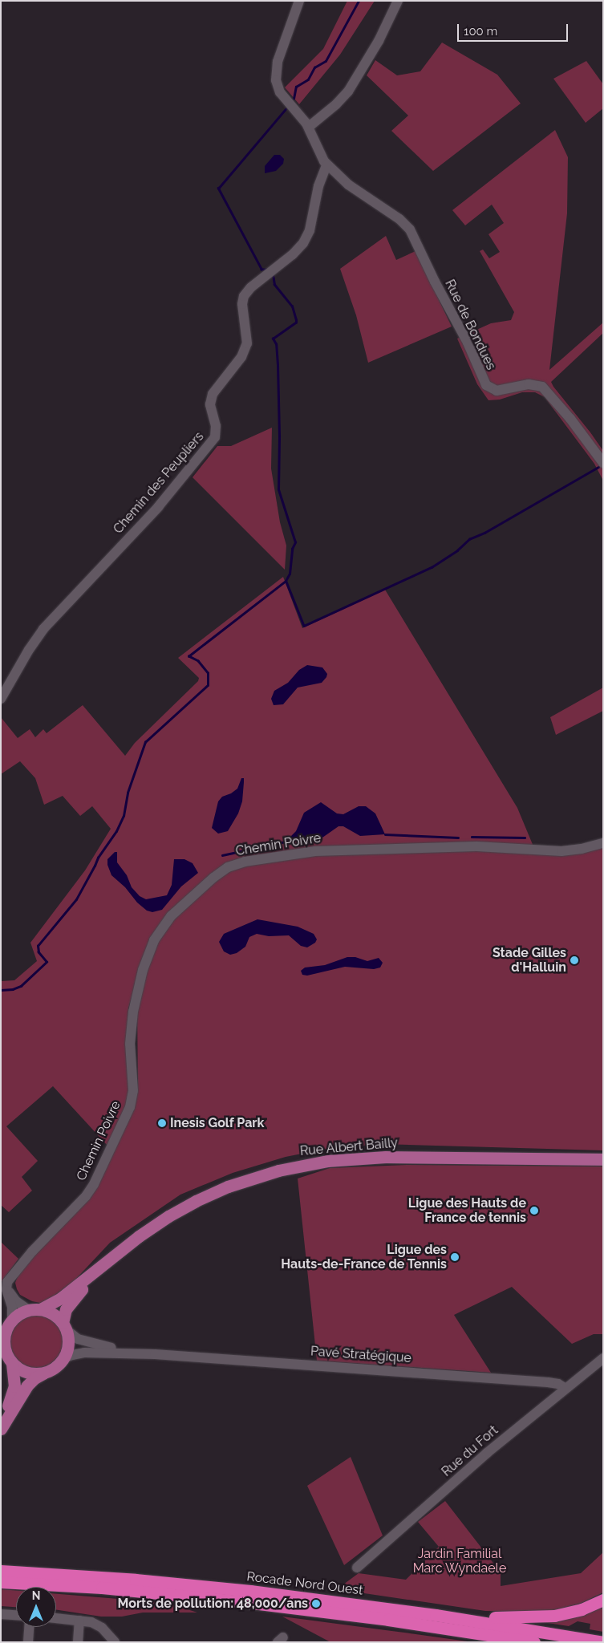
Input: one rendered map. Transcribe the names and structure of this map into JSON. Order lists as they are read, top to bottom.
{
  "streets": {
    "highway": ["Rocade Nord Ouest"],
    "main road": ["Rue Albert Bailly"],
    "street": [
      "Rue de Bondues",
      "Chemin des Peupliers",
      "Chemin Poivre",
      "Pavé Stratégique",
      "Rue du Fort"
    ]
  },
  "crossings": [
    ["Rue de Bondues", "Chemin des Peupliers"],
    ["Rue Albert Bailly", "Pavé Stratégique"],
    ["Pavé Stratégique", "Rue du Fort"]
  ],
  "parks": ["Jardin Familial Marc Wyndaele"],
  "places": [
    "Stade Gilles d'Halluin",
    "Inesis Golf Park",
    "Ligue des Hauts de France de tennis",
    "Ligue des Hauts-de-France de Tennis",
    "Morts de pollution: 48,000/ans"
  ],
  "scale_bar": "100 m",
  "north": "top"
}
